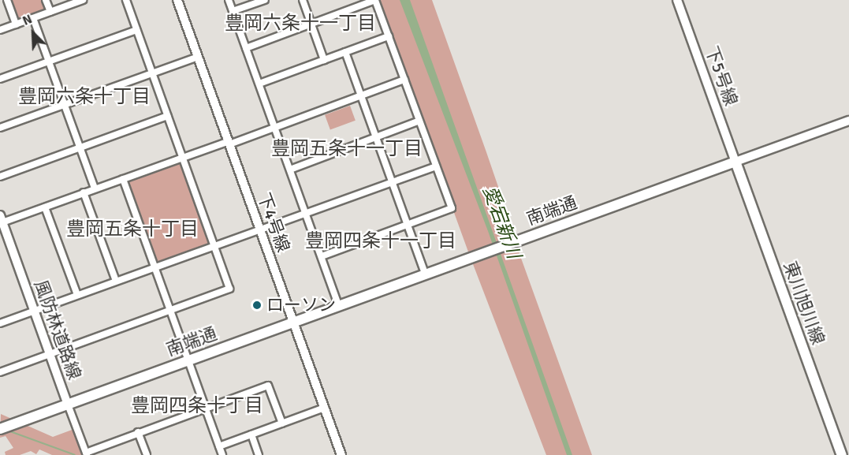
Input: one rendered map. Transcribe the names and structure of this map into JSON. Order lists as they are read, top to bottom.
{
  "streets": {
    "main road": ["南端通", "東川旭川線"],
    "street": ["下5号線", "下4号線", "風防林道路線"]
  },
  "crossings": [
    ["下5号線", "南端通"],
    ["下5号線", "東川旭川線"],
    ["南端通", "下4号線"],
    ["南端通", "東川旭川線"],
    ["南端通", "風防林道路線"]
  ],
  "districts": [
    "豊岡六条十一丁目",
    "豊岡六条十丁目",
    "豊岡五条十一丁目",
    "豊岡五条十丁目",
    "豊岡四条十一丁目",
    "豊岡四条十丁目"
  ],
  "water": ["愛宕新川"],
  "places": ["ローソン"],
  "north": "top left"
}
